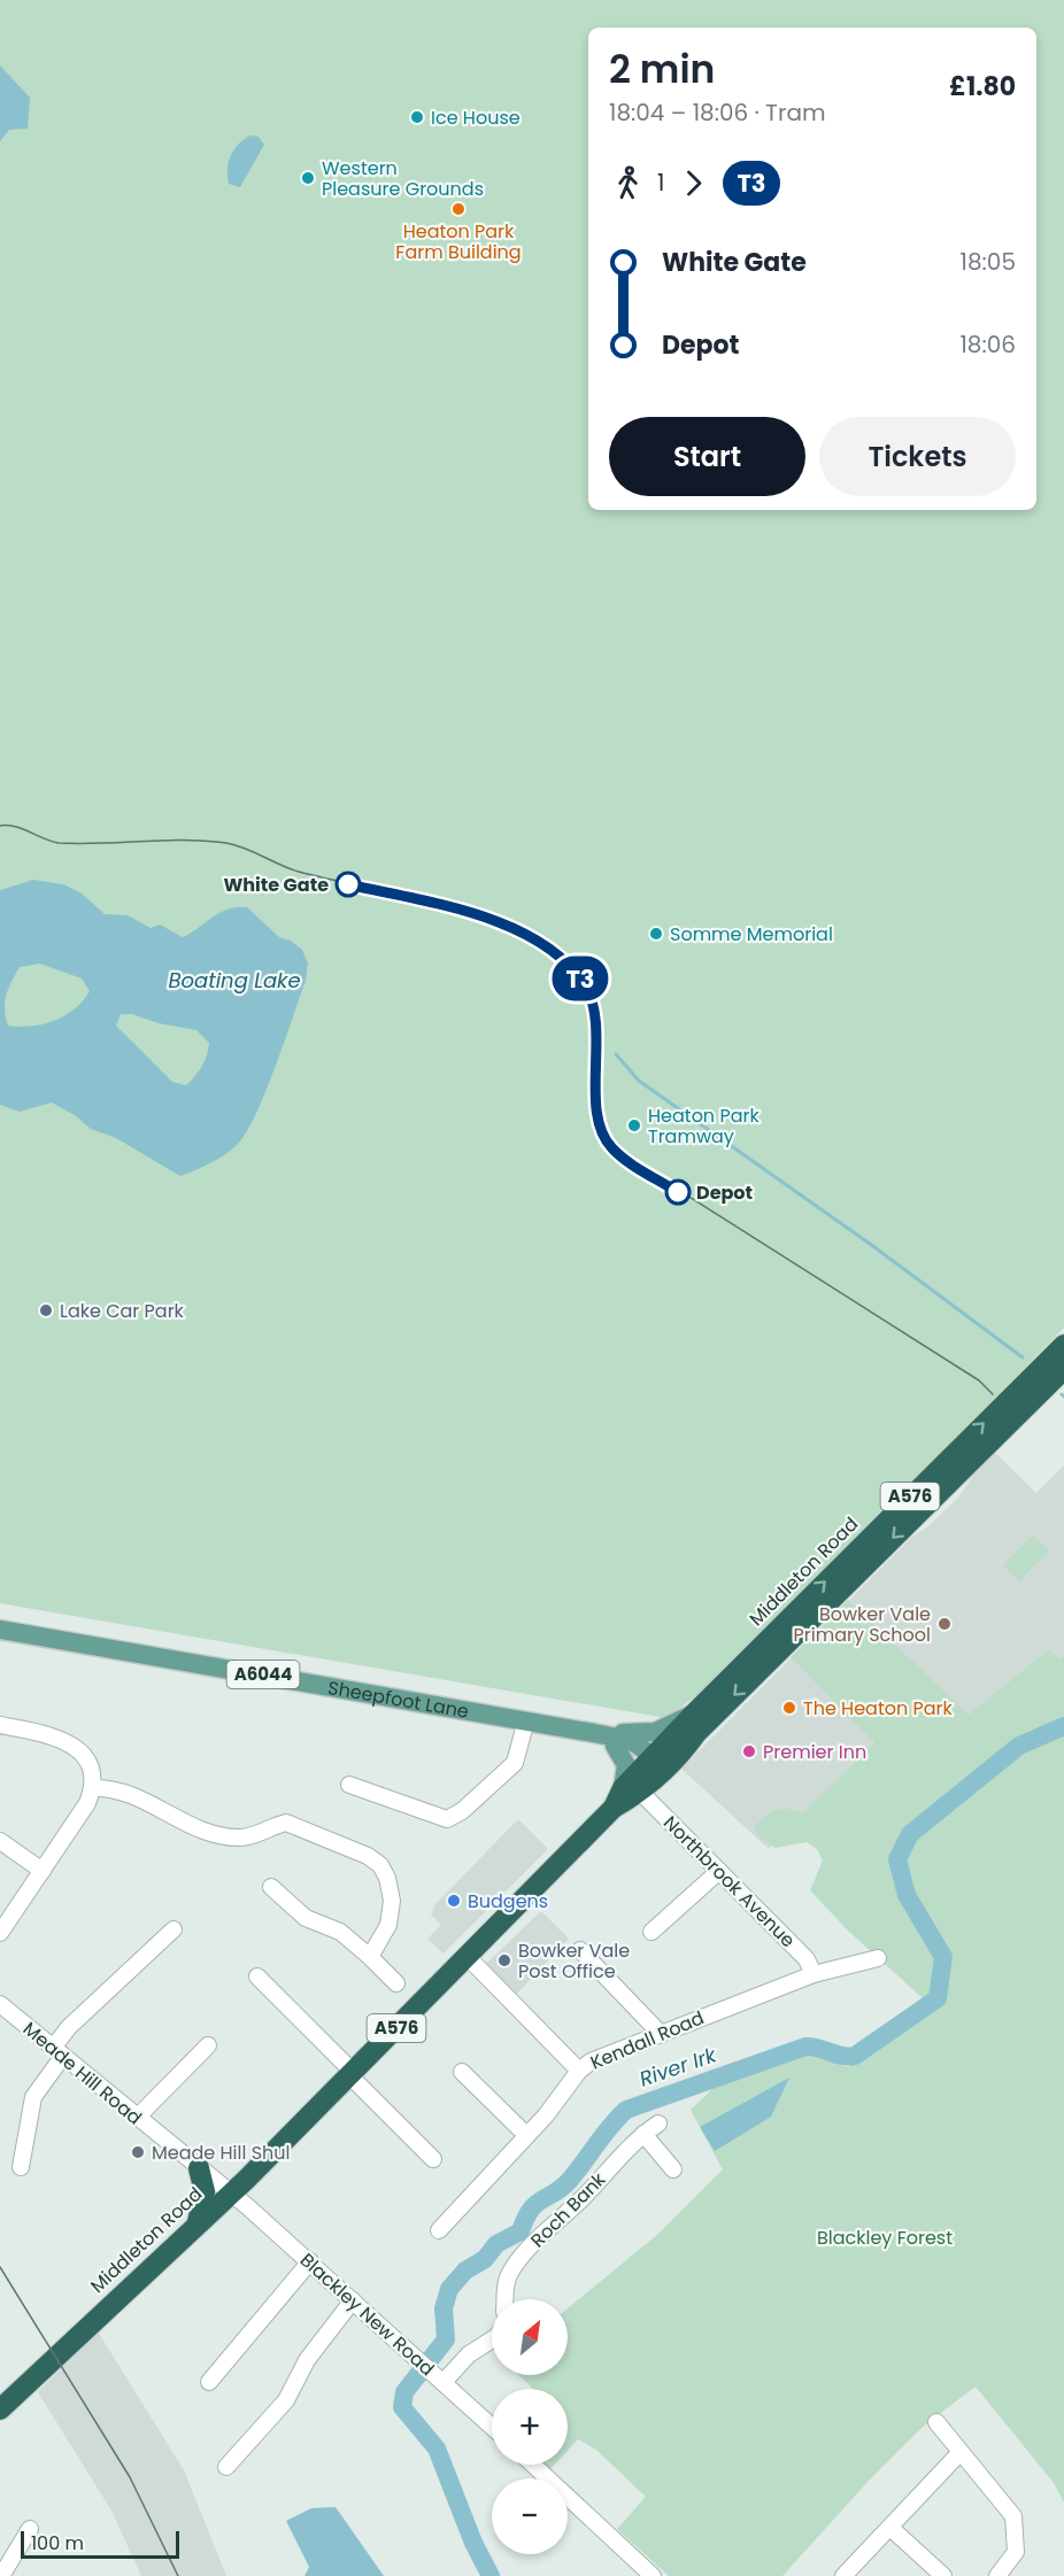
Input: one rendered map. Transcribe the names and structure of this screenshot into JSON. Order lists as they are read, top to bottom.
{
  "streets": {
    "highway": ["A576", "Middleton Road"],
    "main road": ["A6044", "Sheepfoot Lane"],
    "street": [
      "Northbrook Avenue",
      "Kendall Road",
      "Meade Hill Road",
      "Roch Bank",
      "Blackley New Road"
    ]
  },
  "crossings": [
    ["A576", "Middleton Road"],
    ["A576", "Sheepfoot Lane"],
    ["Middleton Road", "Sheepfoot Lane"],
    ["Middleton Road", "Northbrook Avenue"],
    ["Middleton Road", "Meade Hill Road"],
    ["Middleton Road", "Blackley New Road"],
    ["Northbrook Avenue", "Kendall Road"],
    ["Meade Hill Road", "Blackley New Road"]
  ],
  "water": ["Boating Lake", "River Irk"],
  "parks": ["Blackley Forest"],
  "places": [
    "Ice House",
    "Western Pleasure Grounds",
    "Heaton Park Farm Building",
    "White Gate",
    "Somme Memorial",
    "Heaton Park Tramway",
    "Depot",
    "Lake Car Park",
    "Bowker Vale Primary School",
    "The Heaton Park",
    "Premier Inn",
    "Budgens",
    "Bowker Vale Post Office",
    "Meade Hill Shul"
  ],
  "lines": ["tram line T3"],
  "scale_bar": "100 m",
  "north": "top right",
  "page": {
    "on_map": "T3",
    "heading": ["2 min", "18:04 – 18:06 · Tram", "£1.80"],
    "legs": ["1", "T3"],
    "list": [
      {
        "name": "White Gate",
        "value": "18:05"
      },
      {
        "name": "Depot",
        "value": "18:06"
      }
    ],
    "buttons": ["Start", "Tickets"],
    "map_buttons": ["+", "−"],
    "scale": "100 m"
  }
}
